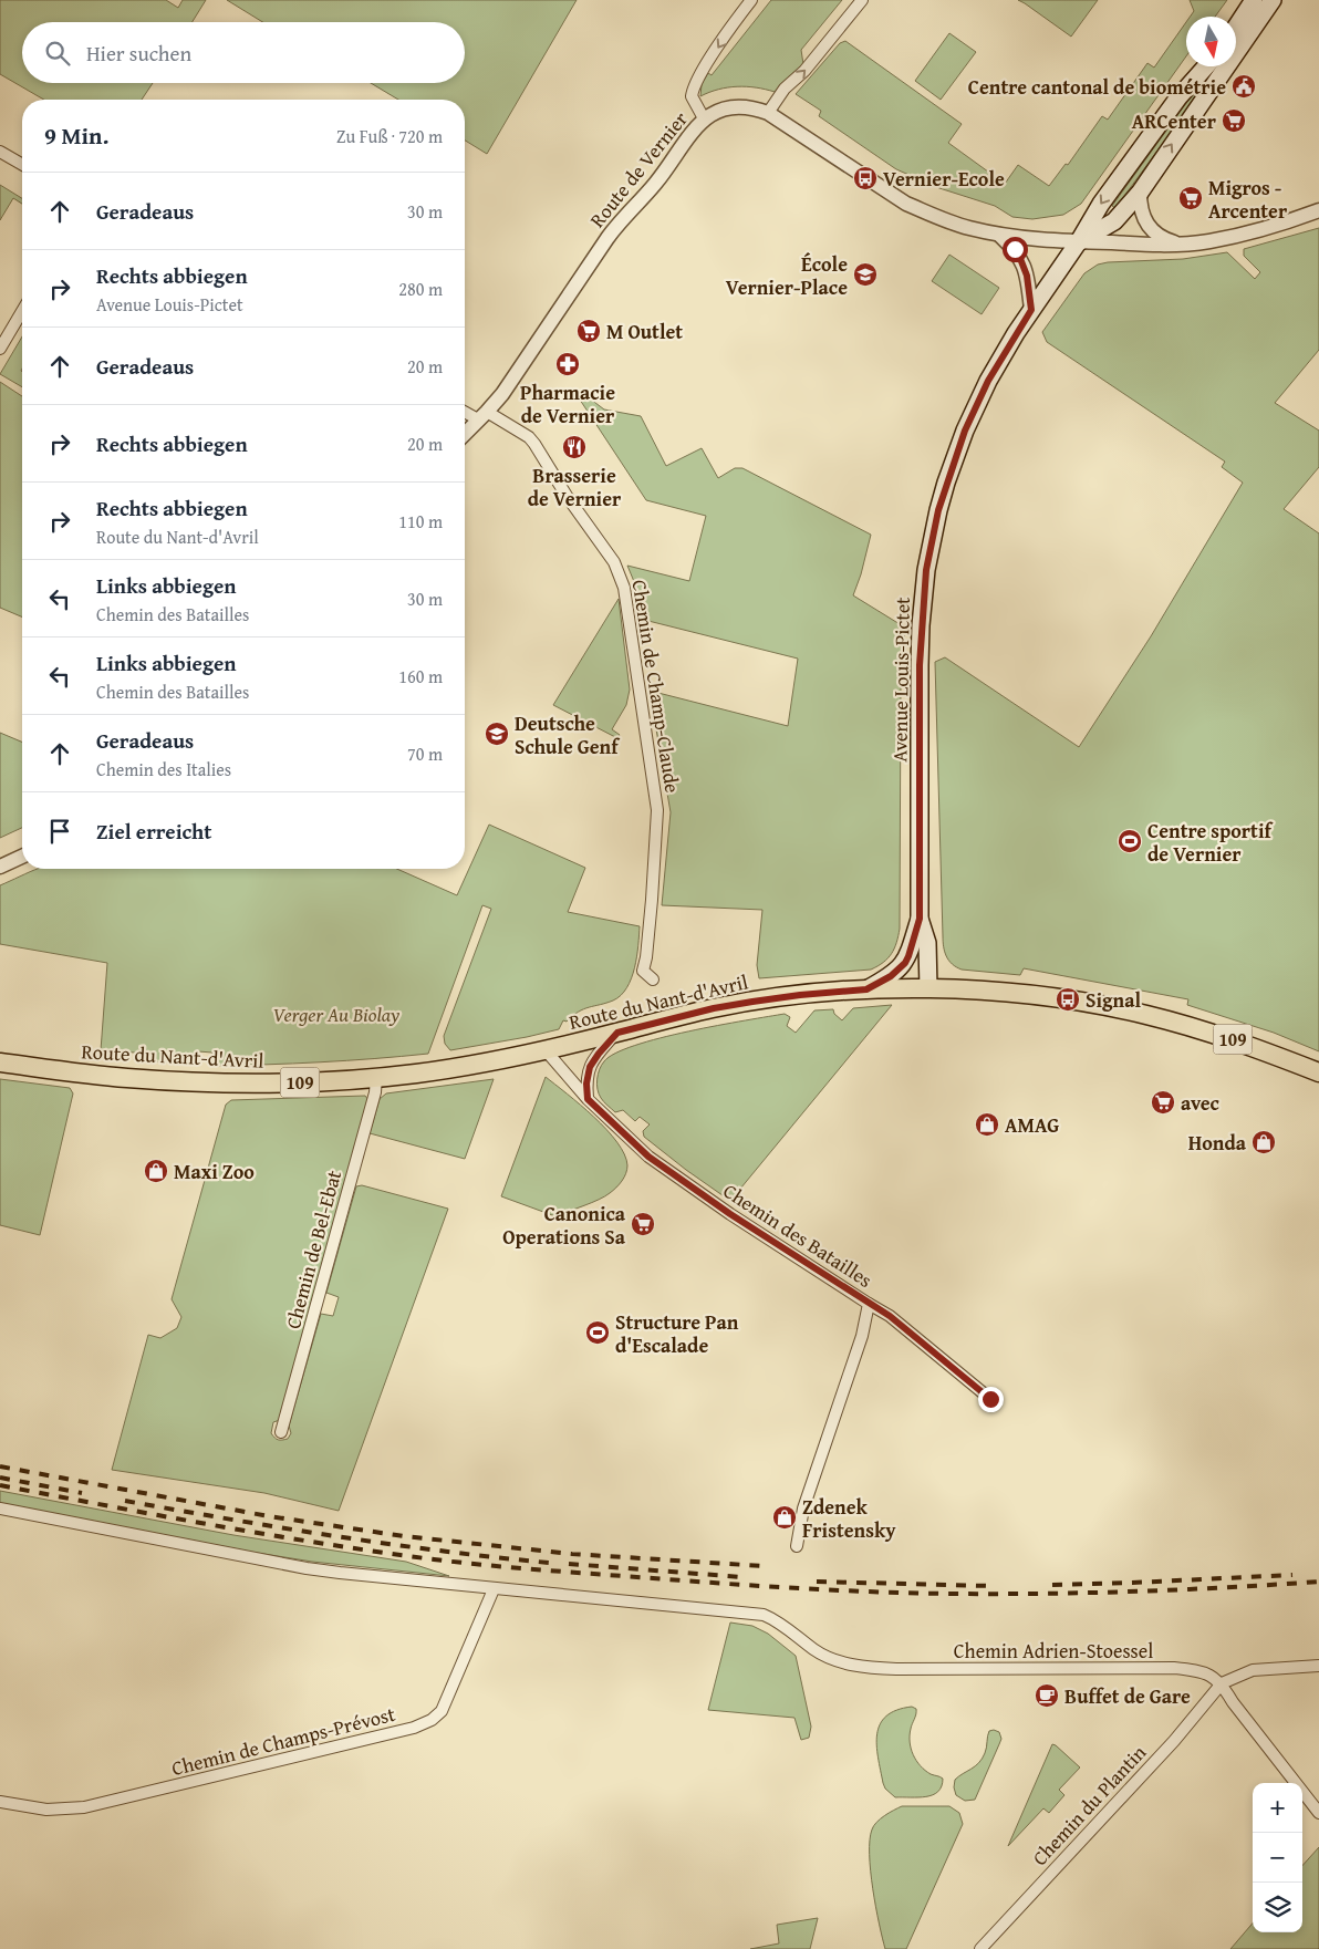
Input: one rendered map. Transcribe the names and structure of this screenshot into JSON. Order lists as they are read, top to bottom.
{
  "streets": {
    "main road": ["Avenue Louis-Pictet", "Route du Nant-d'Avril", "109"],
    "street": [
      "Route de Vernier",
      "Chemin de Champ-Claude",
      "Chemin des Batailles",
      "Chemin de Bel-Ebat",
      "Chemin Adrien-Stoessel",
      "Chemin de Champs-Prévost",
      "Chemin du Plantin"
    ]
  },
  "crossings": [
    ["Route de Vernier", "Avenue Louis-Pictet"],
    ["Route de Vernier", "Chemin de Champ-Claude"],
    ["Avenue Louis-Pictet", "Route du Nant-d'Avril"],
    ["Route du Nant-d'Avril", "Chemin des Batailles"],
    ["Route du Nant-d'Avril", "Chemin de Bel-Ebat"],
    ["Chemin Adrien-Stoessel", "Chemin de Champs-Prévost"],
    ["Chemin Adrien-Stoessel", "Chemin du Plantin"]
  ],
  "parks": ["Verger Au Biolay"],
  "places": {
    "public building": ["Centre cantonal de biométrie"],
    "supermarket": [
      "ARCenter",
      "Migros - Arcenter",
      "M Outlet",
      "avec",
      "Canonica Operations Sa"
    ],
    "bus stop": ["Vernier-Ecole", "Signal"],
    "school or university": ["École Vernier-Place", "Deutsche Schule Genf"],
    "pharmacy": ["Pharmacie de Vernier"],
    "restaurant": ["Brasserie de Vernier"],
    "sports": ["Centre sportif de Vernier", "Structure Pan d'Escalade"],
    "shop": [
      "AMAG",
      "Honda",
      "Maxi Zoo",
      "Zdenek Fristensky"
    ],
    "cafe": ["Buffet de Gare"]
  },
  "north": "bottom",
  "page": {
    "search": "Hier suchen",
    "heading": ["9 Min.", "Zu Fuß · 720 m"],
    "list": [
      ["Geradeaus", "30 m"],
      ["Rechts abbiegen", "Avenue Louis-Pictet", "280 m"],
      ["Geradeaus", "20 m"],
      ["Rechts abbiegen", "20 m"],
      ["Rechts abbiegen", "Route du Nant-d'Avril", "110 m"],
      ["Links abbiegen", "Chemin des Batailles", "30 m"],
      ["Links abbiegen", "Chemin des Batailles", "160 m"],
      ["Geradeaus", "Chemin des Italies", "70 m"],
      "Ziel erreicht"
    ],
    "map_buttons": ["+", "−"]
  }
}
